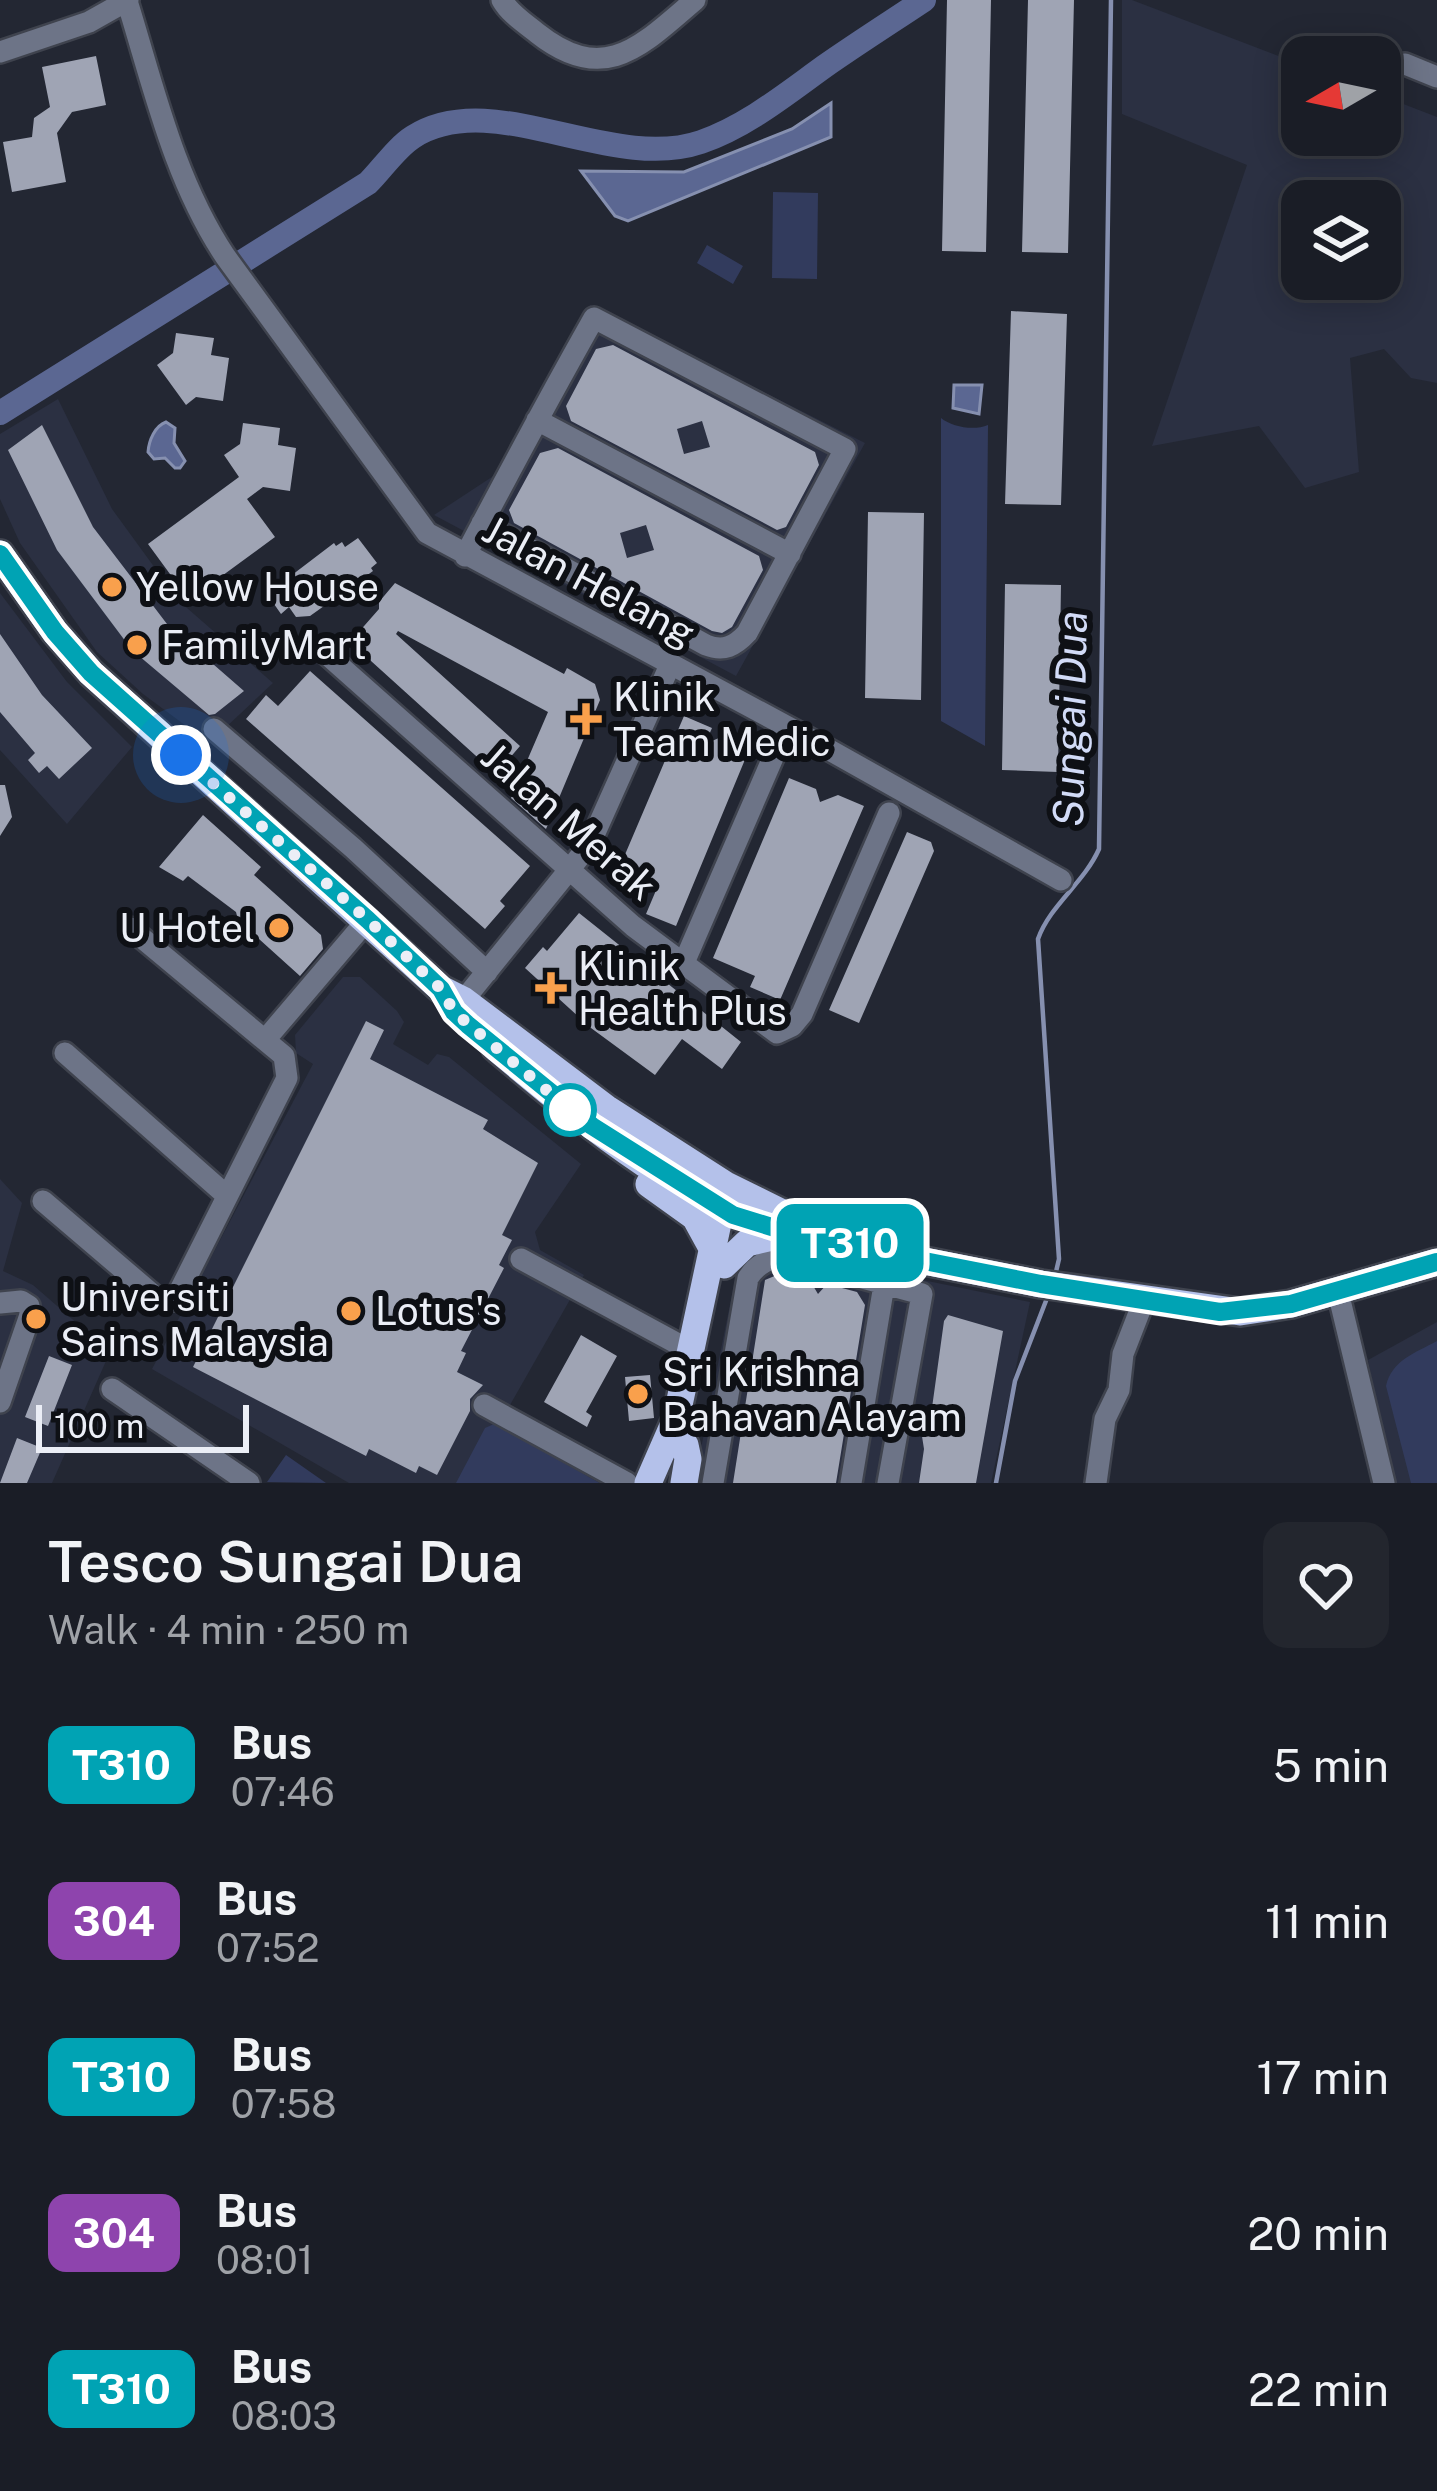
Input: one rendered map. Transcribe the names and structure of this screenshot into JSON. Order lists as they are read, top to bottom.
{
  "streets": {
    "street": ["Jalan Helang", "Jalan Merak"]
  },
  "water": ["Sungai Dua"],
  "places": {
    "other": [
      "Yellow House",
      "FamilyMart",
      "U Hotel",
      "Lotus's",
      "Universiti Sains Malaysia",
      "Sri Krishna Bahavan Alayam"
    ],
    "health": ["Klinik Team Medic", "Klinik Health Plus"]
  },
  "lines": ["bus line T310"],
  "scale_bar": "100 m",
  "north": "left",
  "page": {
    "on_map": "T310",
    "scale": "100 m",
    "heading": ["Tesco Sungai Dua", "Walk · 4 min · 250 m"],
    "list": [
      {
        "mark": "T310",
        "name": "Bus",
        "note": "07:46",
        "value": "5 min"
      },
      {
        "mark": "304",
        "name": "Bus",
        "note": "07:52",
        "value": "11 min"
      },
      {
        "mark": "T310",
        "name": "Bus",
        "note": "07:58",
        "value": "17 min"
      },
      {
        "mark": "304",
        "name": "Bus",
        "note": "08:01",
        "value": "20 min"
      },
      {
        "mark": "T310",
        "name": "Bus",
        "note": "08:03",
        "value": "22 min"
      }
    ]
  }
}
